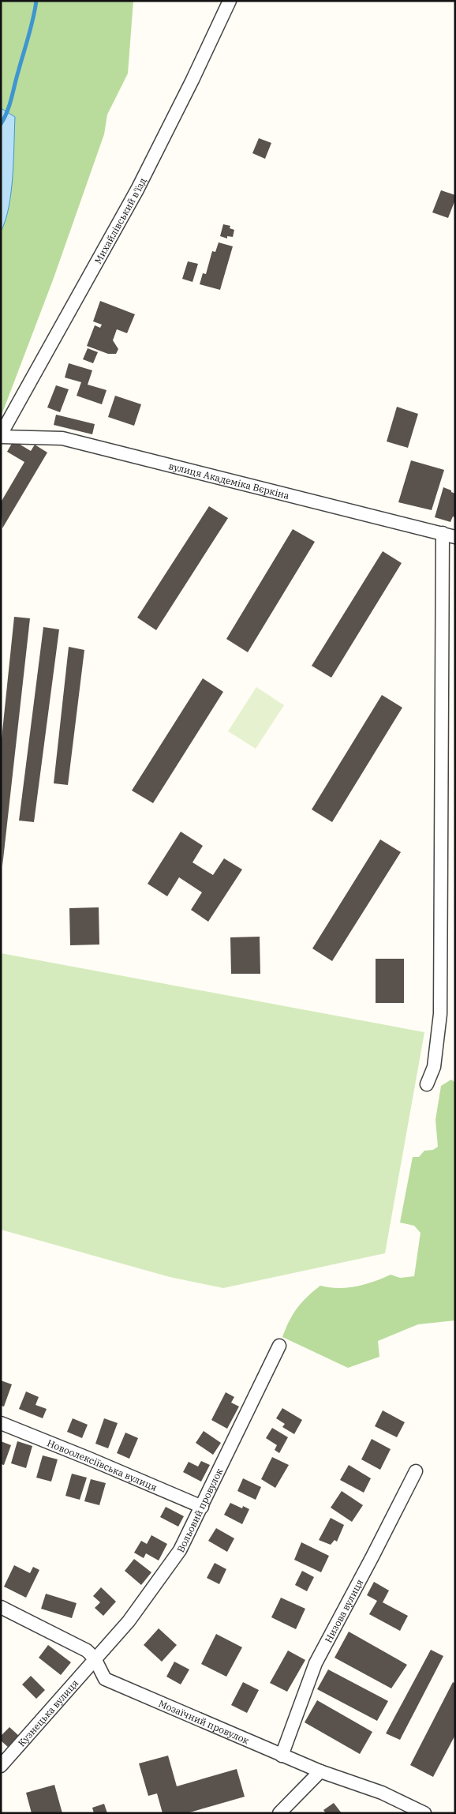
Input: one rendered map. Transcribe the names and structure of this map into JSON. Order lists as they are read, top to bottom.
{
  "streets": {
    "street": [
      "Михайлівський в'їзд",
      "вулиця Академіка Вєркіна",
      "Новоолексіївська вулиця",
      "Вольовий провулок",
      "Низова вулиця",
      "Кузнецька вулиця",
      "Мозаїчний провулок"
    ]
  },
  "crossings": [
    ["Михайлівський в'їзд", "вулиця Академіка Вєркіна"],
    ["Новоолексіївська вулиця", "Вольовий провулок"],
    ["Вольовий провулок", "Кузнецька вулиця"],
    ["Вольовий провулок", "Мозаїчний провулок"],
    ["Низова вулиця", "Мозаїчний провулок"],
    ["Кузнецька вулиця", "Мозаїчний провулок"]
  ]
}
